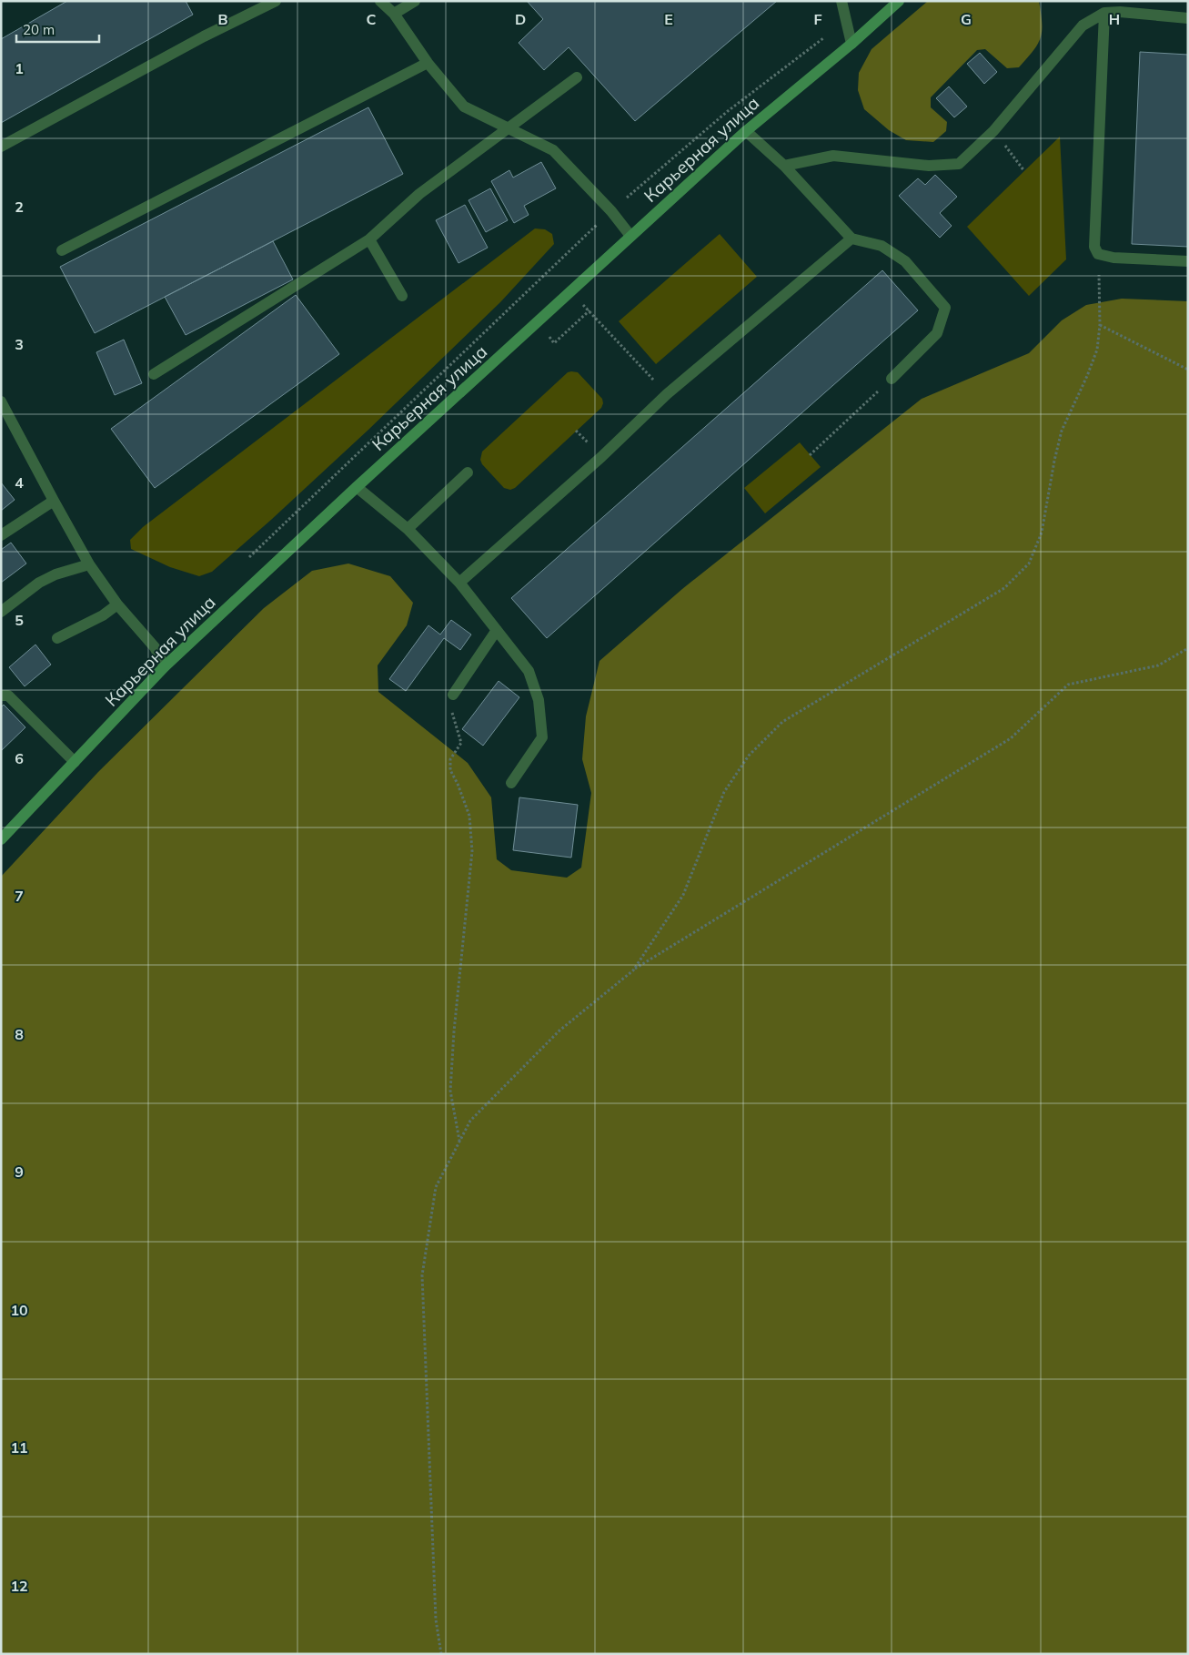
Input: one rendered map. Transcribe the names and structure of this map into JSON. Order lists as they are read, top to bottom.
{
  "streets": {
    "street": ["Карьерная улица"]
  },
  "scale_bar": "20 m",
  "grid": {
    "columns": [
      "B",
      "C",
      "D",
      "E",
      "F",
      "G",
      "H"
    ],
    "rows": [
      "1",
      "2",
      "3",
      "4",
      "5",
      "6",
      "7",
      "8",
      "9",
      "10",
      "11",
      "12"
    ]
  }
}
